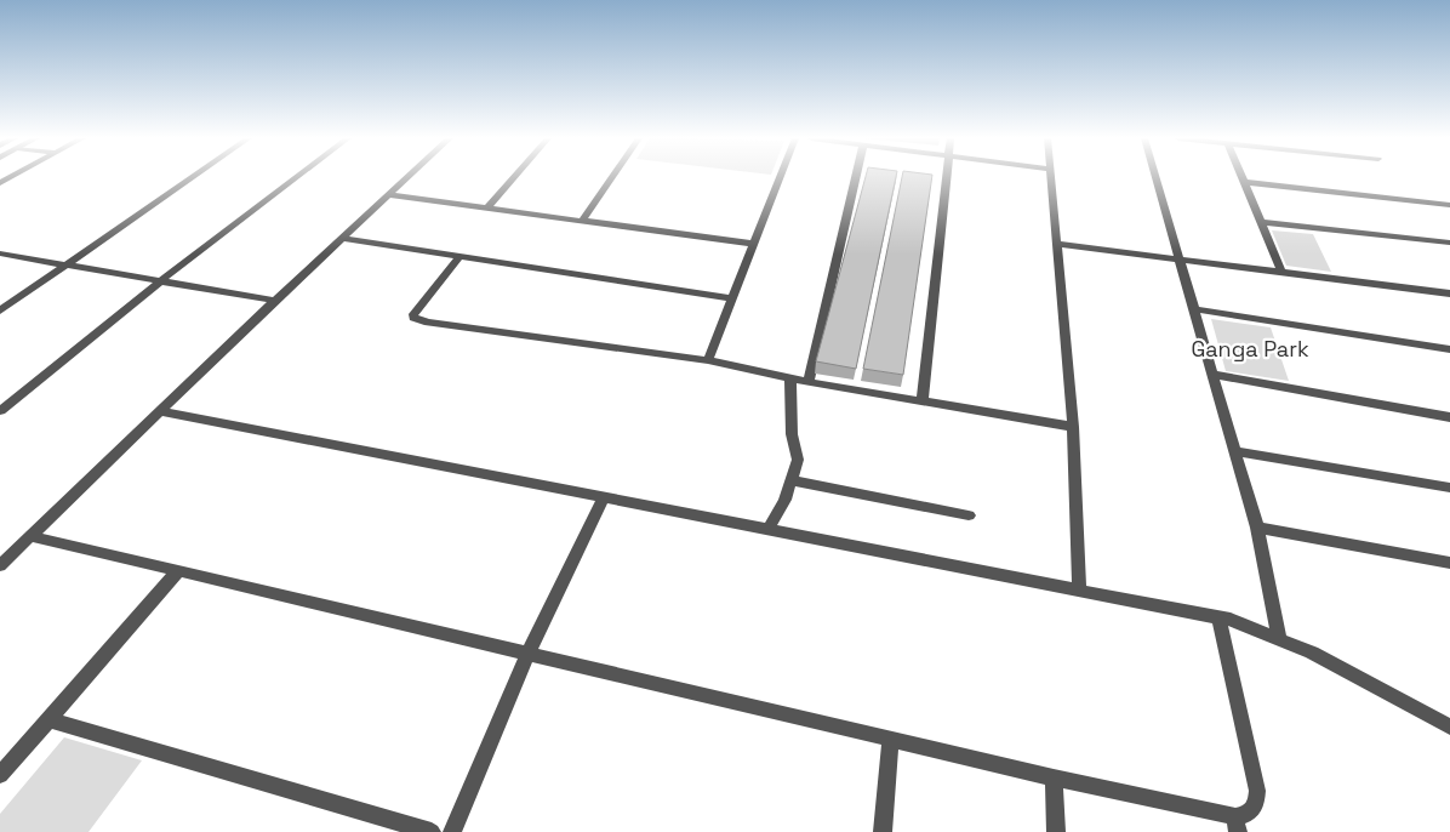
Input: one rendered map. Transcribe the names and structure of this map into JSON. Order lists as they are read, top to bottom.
{
  "parks": ["Ganga Park"]
}
